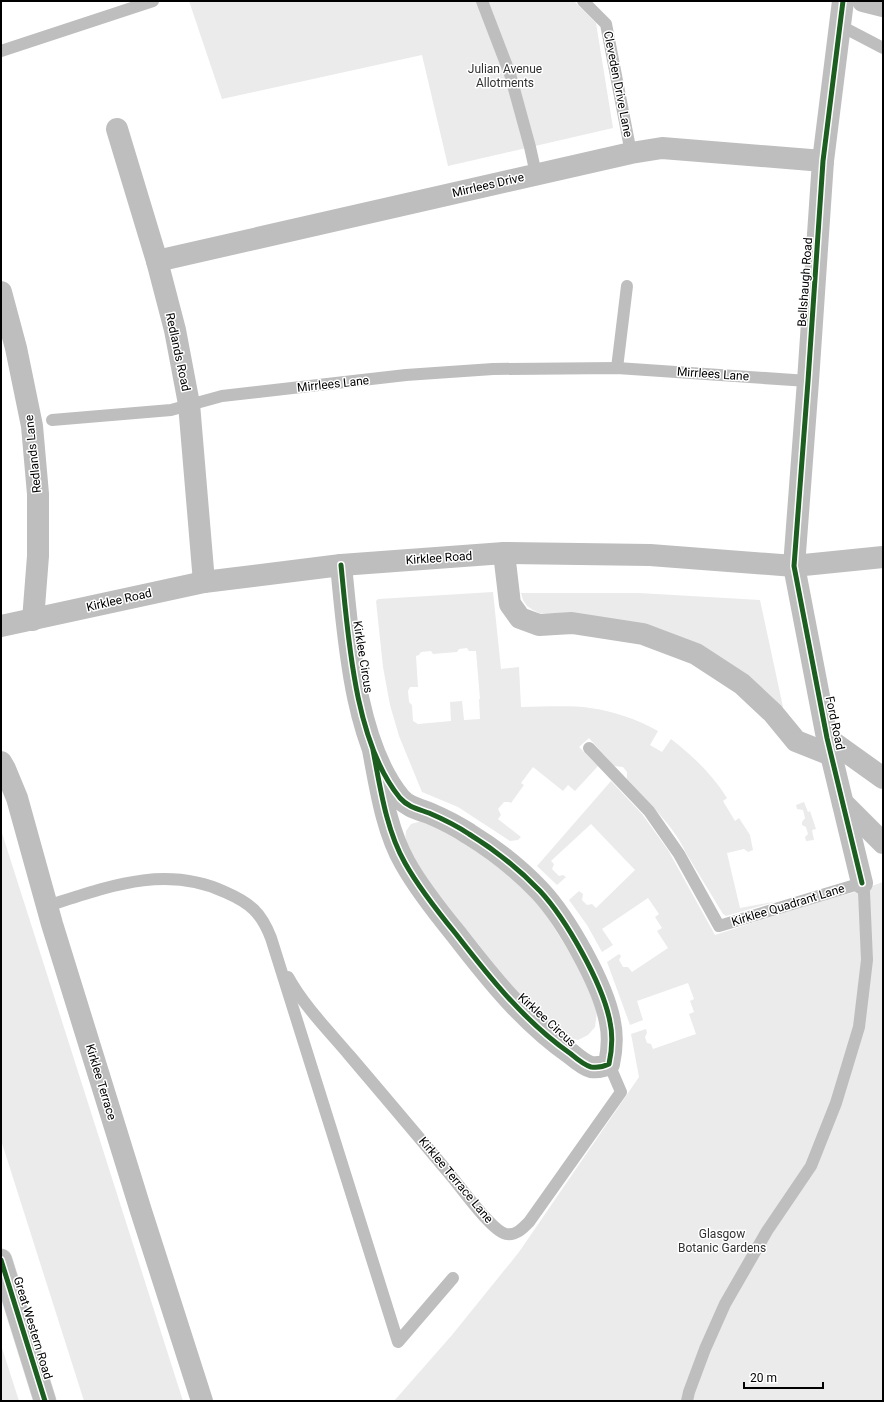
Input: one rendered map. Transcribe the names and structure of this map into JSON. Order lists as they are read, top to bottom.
{
  "streets": {
    "street": [
      "Mirrlees Drive",
      "Bellshaugh Road",
      "Redlands Road",
      "Redlands Lane",
      "Kirklee Road",
      "Kirklee Circus",
      "Ford Road",
      "Kirklee Terrace",
      "Great Western Road"
    ],
    "lane": [
      "Cleveden Drive Lane",
      "Mirrlees Lane",
      "Kirklee Quadrant Lane",
      "Kirklee Terrace Lane"
    ]
  },
  "crossings": [
    ["Cleveden Drive Lane", "Mirrlees Drive"],
    ["Mirrlees Drive", "Bellshaugh Road"],
    ["Mirrlees Drive", "Redlands Road"],
    ["Bellshaugh Road", "Mirrlees Lane"],
    ["Bellshaugh Road", "Kirklee Road"],
    ["Bellshaugh Road", "Ford Road"],
    ["Redlands Road", "Mirrlees Lane"],
    ["Redlands Road", "Kirklee Road"],
    ["Redlands Lane", "Kirklee Road"],
    ["Kirklee Road", "Kirklee Circus"],
    ["Kirklee Road", "Ford Road"],
    ["Kirklee Circus", "Kirklee Terrace Lane"],
    ["Ford Road", "Kirklee Quadrant Lane"],
    ["Kirklee Terrace", "Kirklee Terrace Lane"]
  ],
  "parks": ["Julian Avenue Allotments", "Glasgow Botanic Gardens"],
  "scale_bar": "20 m"
}
